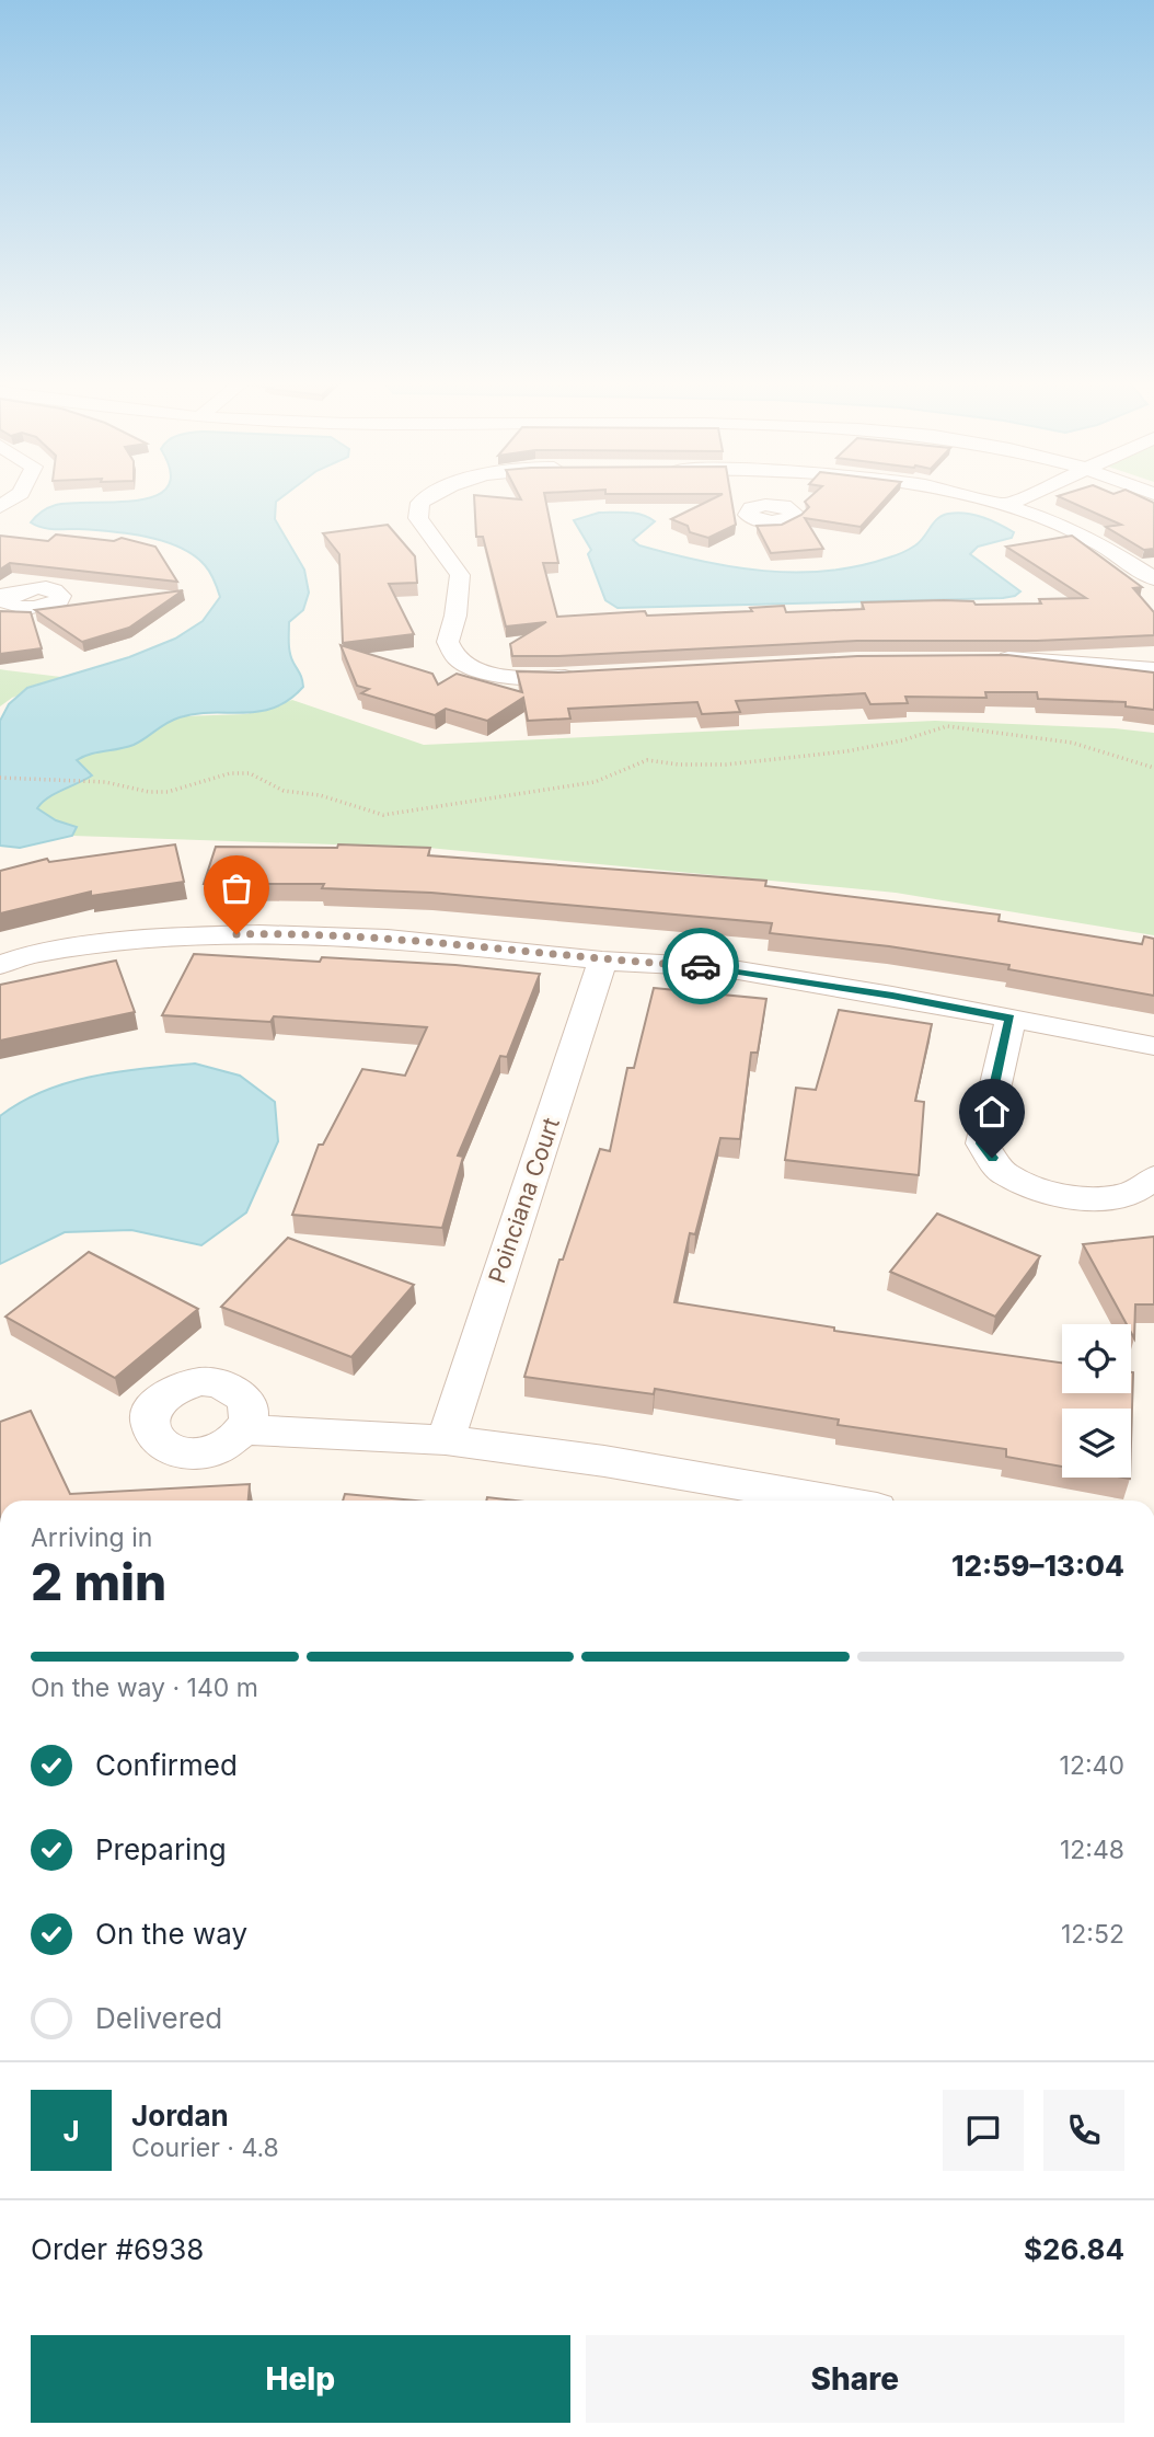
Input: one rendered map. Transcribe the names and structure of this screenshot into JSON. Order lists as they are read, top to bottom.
{
  "streets": {
    "street": ["Poinciana Court"]
  },
  "page": {
    "heading": ["2 min", "Arriving in", "12:59–13:04"],
    "panel": [
      "Jordan",
      "Courier · 4.8",
      "Order #6938",
      "$26.84"
    ],
    "bar": "On the way · 140 m",
    "list": [
      ["Confirmed", "12:40"],
      ["Preparing", "12:48"],
      ["On the way", "12:52"],
      "Delivered"
    ],
    "round": "J",
    "buttons": ["Help", "Share"]
  }
}
